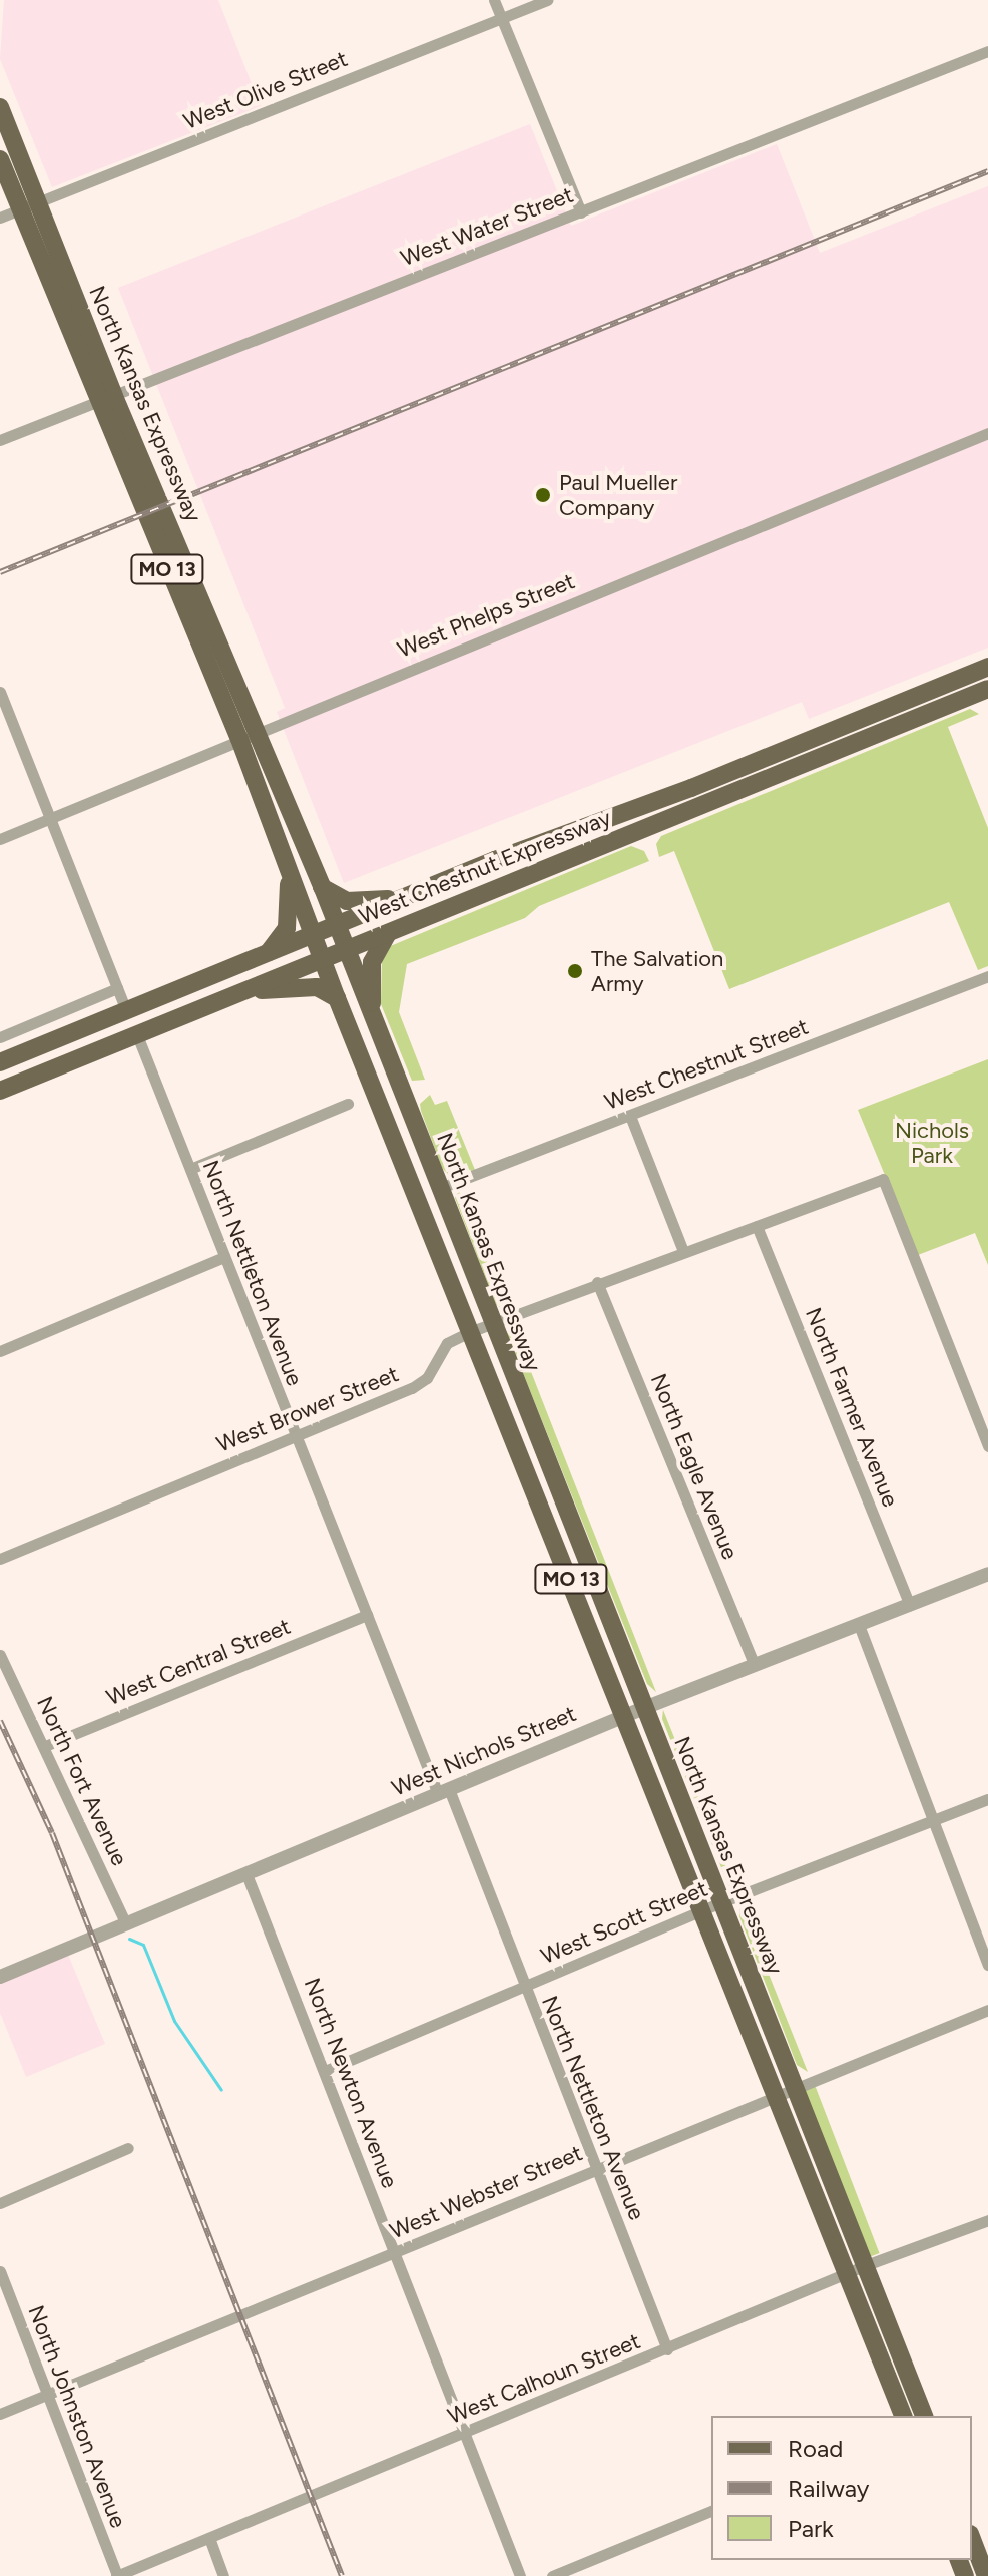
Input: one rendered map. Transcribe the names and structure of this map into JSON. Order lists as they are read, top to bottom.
{
  "streets": {
    "main road": ["North Kansas Expressway", "MO 13", "West Chestnut Expressway"],
    "street": [
      "West Olive Street",
      "West Water Street",
      "West Phelps Street",
      "West Chestnut Street",
      "North Nettleton Avenue",
      "North Farmer Avenue",
      "West Brower Street",
      "North Eagle Avenue",
      "West Central Street",
      "West Nichols Street",
      "North Fort Avenue",
      "West Scott Street",
      "North Newton Avenue",
      "West Webster Street",
      "West Calhoun Street",
      "North Johnston Avenue"
    ]
  },
  "crossings": [
    ["West Olive Street", "North Kansas Expressway"],
    ["West Water Street", "North Kansas Expressway"],
    ["North Kansas Expressway", "West Phelps Street"],
    ["North Kansas Expressway", "West Chestnut Expressway"],
    ["North Kansas Expressway", "West Chestnut Street"],
    ["North Kansas Expressway", "West Brower Street"],
    ["North Kansas Expressway", "West Nichols Street"],
    ["North Kansas Expressway", "West Scott Street"],
    ["North Kansas Expressway", "West Webster Street"],
    ["North Kansas Expressway", "West Calhoun Street"],
    ["West Chestnut Expressway", "North Nettleton Avenue"],
    ["North Nettleton Avenue", "West Brower Street"],
    ["North Nettleton Avenue", "West Central Street"],
    ["North Nettleton Avenue", "West Nichols Street"],
    ["North Nettleton Avenue", "West Scott Street"],
    ["North Nettleton Avenue", "West Webster Street"],
    ["North Nettleton Avenue", "West Calhoun Street"],
    ["North Farmer Avenue", "West Brower Street"],
    ["North Farmer Avenue", "West Nichols Street"],
    ["West Brower Street", "North Eagle Avenue"],
    ["North Eagle Avenue", "West Nichols Street"],
    ["West Central Street", "North Fort Avenue"],
    ["West Nichols Street", "North Fort Avenue"],
    ["West Nichols Street", "North Newton Avenue"],
    ["West Scott Street", "North Newton Avenue"],
    ["North Newton Avenue", "West Webster Street"],
    ["North Newton Avenue", "West Calhoun Street"],
    ["West Webster Street", "North Johnston Avenue"],
    ["West Calhoun Street", "North Johnston Avenue"]
  ],
  "parks": ["Nichols Park"],
  "places": ["Paul Mueller Company", "The Salvation Army"],
  "legend": ["Road", "Railway", "Park"]
}
